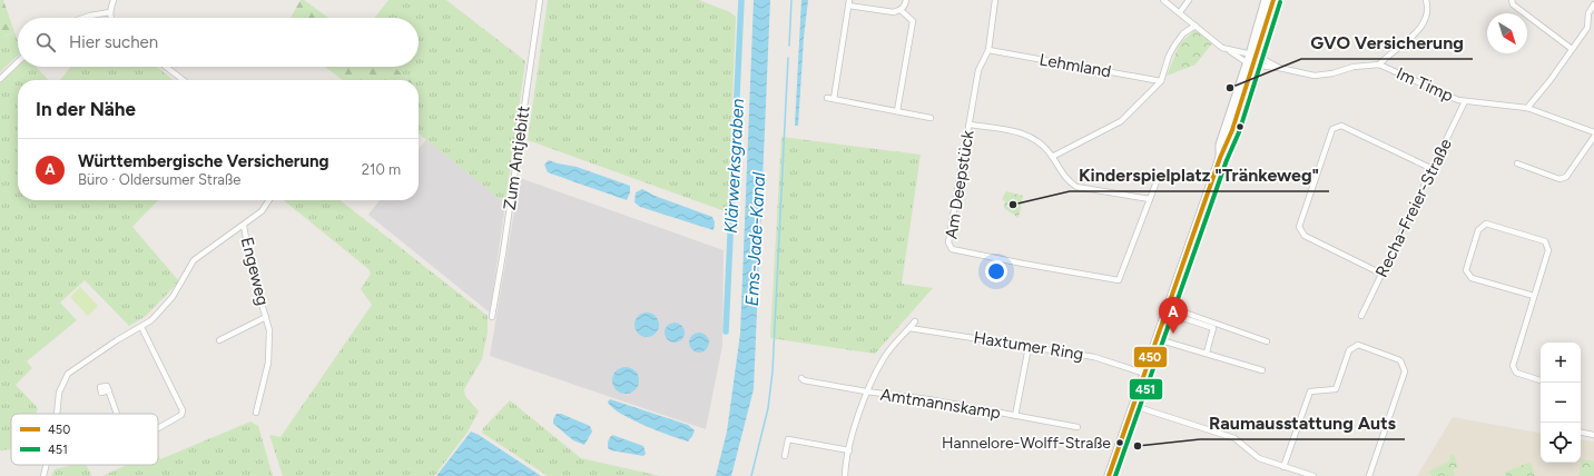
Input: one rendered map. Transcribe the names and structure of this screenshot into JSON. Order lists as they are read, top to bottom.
{
  "streets": {
    "street": [
      "Lehmland",
      "Im Timp",
      "Zum Antjebitt",
      "Am Deepstück",
      "Recha-Freier-Straße",
      "Engeweg",
      "Haxtumer Ring",
      "Amtmannskamp"
    ]
  },
  "crossings": [
    ["Lehmland", "Am Deepstück"],
    ["Im Timp", "Recha-Freier-Straße"],
    ["Haxtumer Ring", "Amtmannskamp"]
  ],
  "water": ["Klärwerksgraben", "Ems-Jade-Kanal"],
  "places": [
    "GVO Versicherung",
    "Kinderspielplatz \"Tränkeweg\"",
    "Hannelore-Wolff-Straße",
    "Raumausstattung Auts"
  ],
  "lines": ["transit line 450", "transit line 451"],
  "legend": ["450", "451"],
  "north": "bottom right",
  "page": {
    "search": "Hier suchen",
    "heading": "In der Nähe",
    "list": [
      {
        "mark": "A",
        "name": "Württembergische Versicherung",
        "note": "Büro · Oldersumer Straße",
        "value": "210 m"
      }
    ],
    "pins": "A",
    "map_buttons": ["+", "−"]
  }
}
